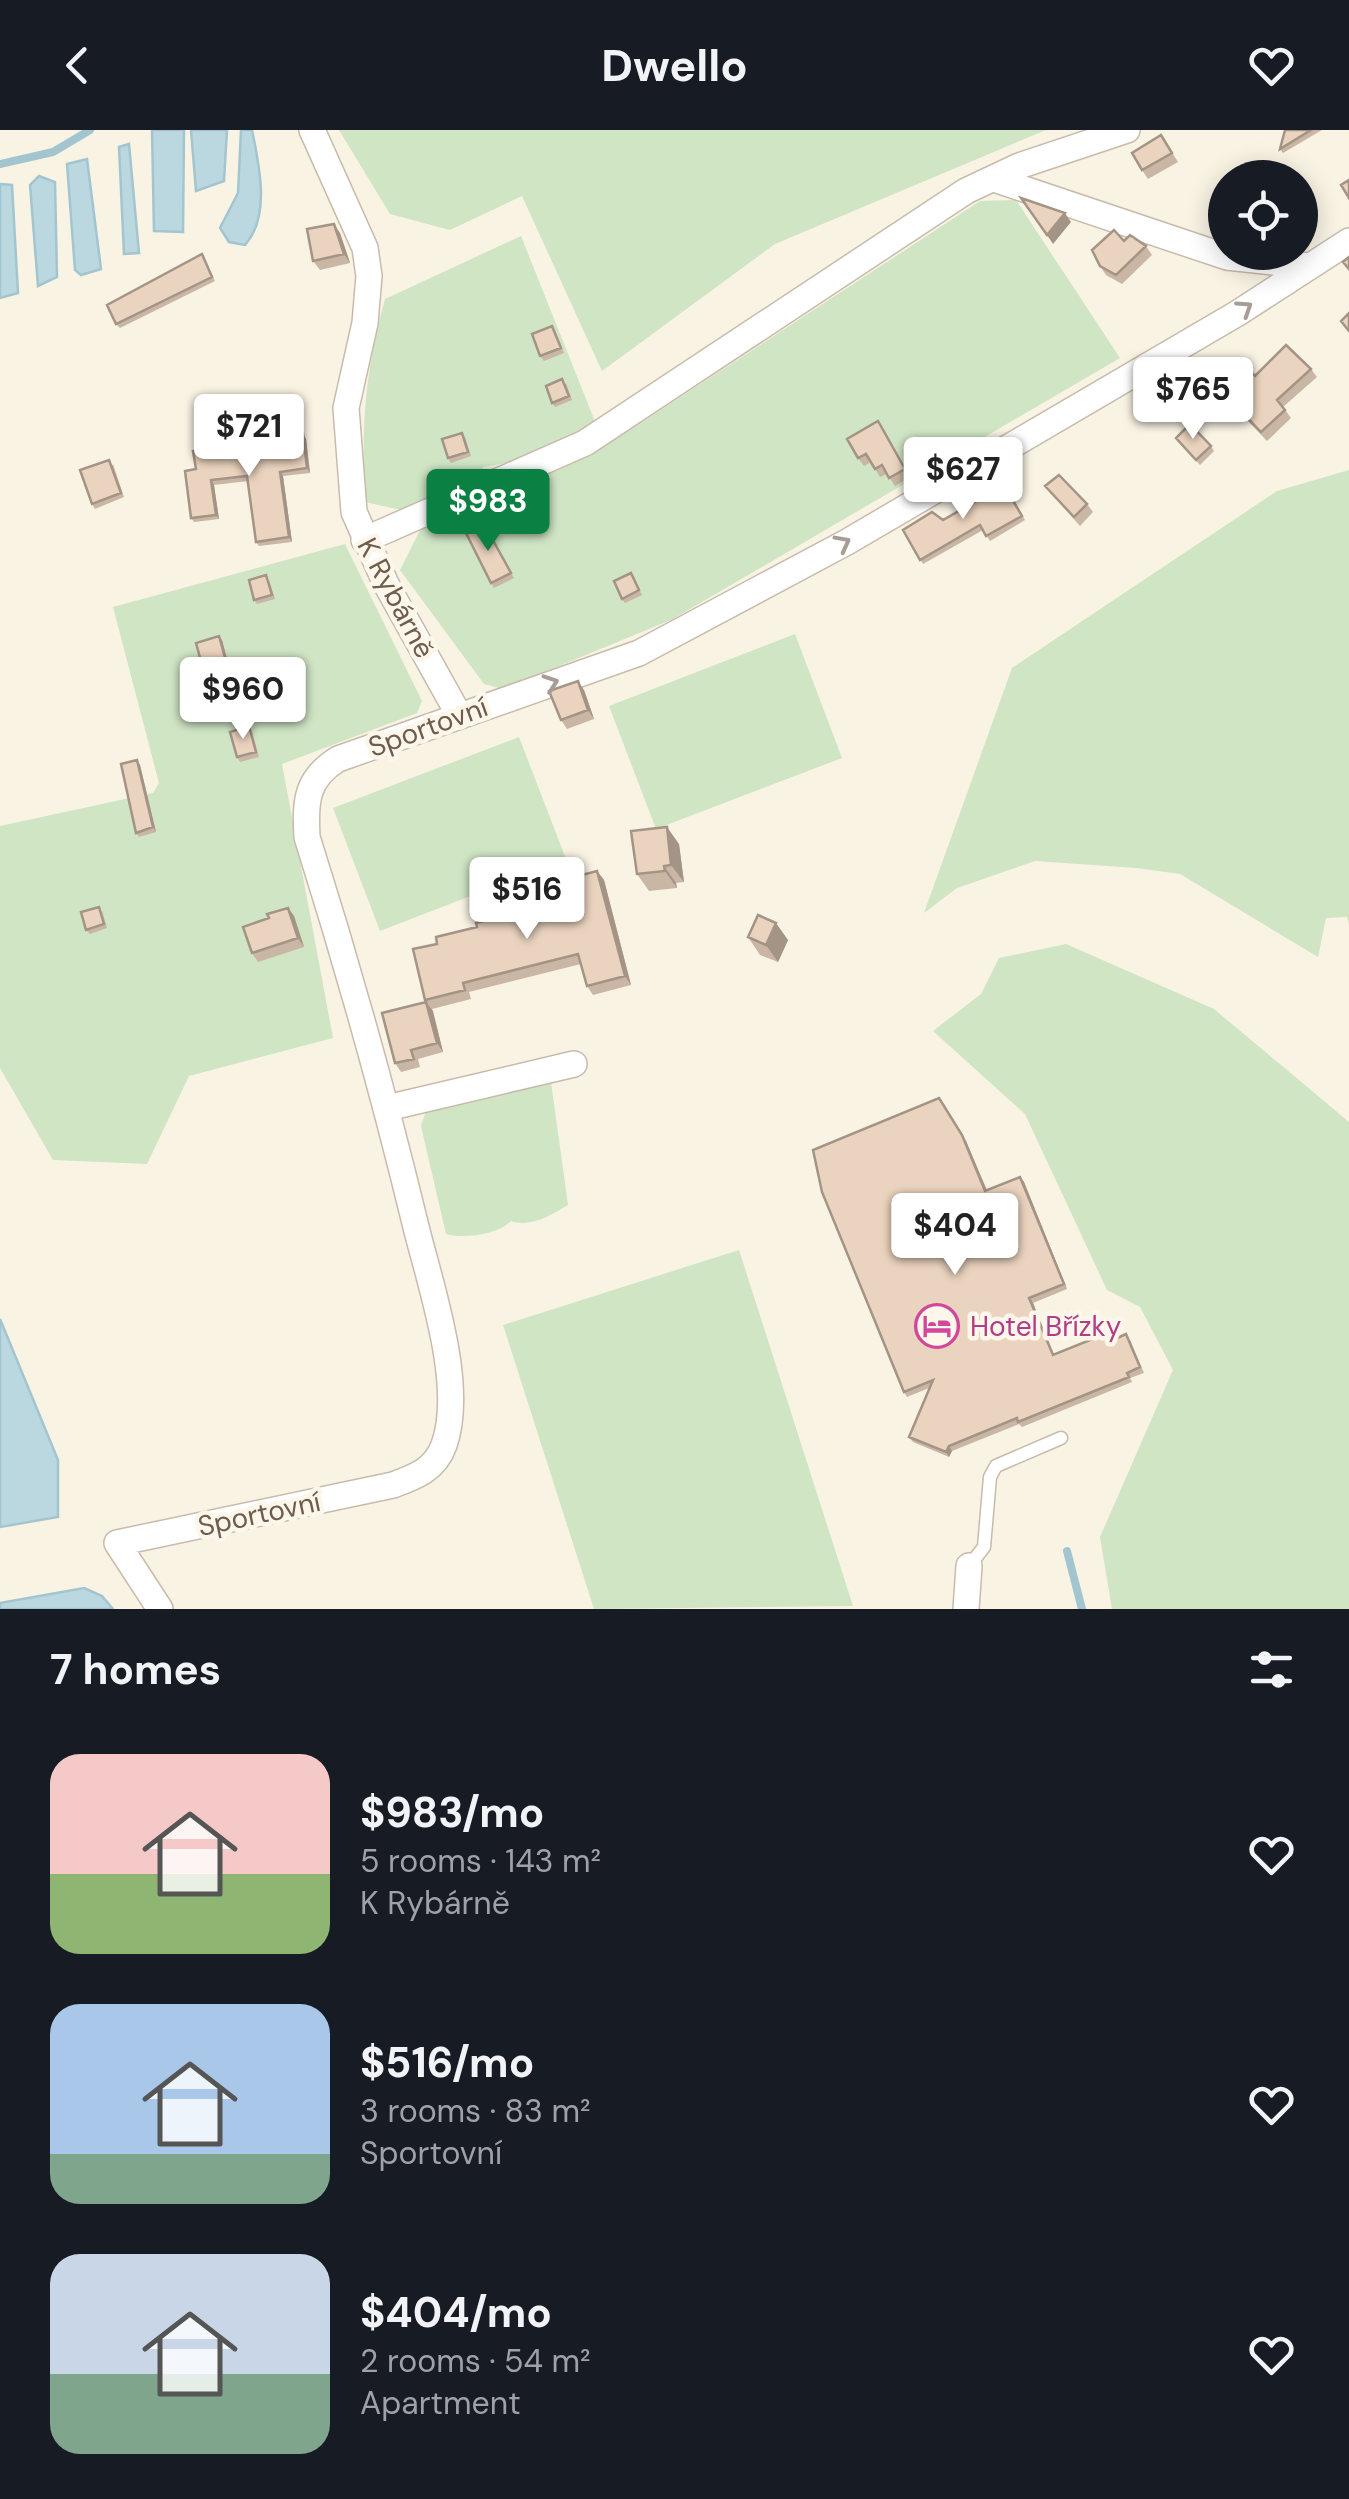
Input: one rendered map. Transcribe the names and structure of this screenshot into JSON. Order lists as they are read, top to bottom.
{
  "streets": {
    "street": ["K Rybárně", "Sportovní"]
  },
  "crossings": [
    ["K Rybárně", "Sportovní"]
  ],
  "places": {
    "hotel": ["Hotel Břízky"]
  },
  "page": {
    "header": "Dwello",
    "price": [
      "$765",
      "$721",
      "$627",
      "$983",
      "$960",
      "$516",
      "$404"
    ],
    "heading": "7 homes",
    "list": [
      {
        "name": "$983/mo",
        "note": "5 rooms · 143 m² · K Rybárně"
      },
      {
        "name": "$516/mo",
        "note": "3 rooms · 83 m² · Sportovní"
      },
      {
        "name": "$404/mo",
        "note": "2 rooms · 54 m² · Apartment"
      }
    ]
  }
}
